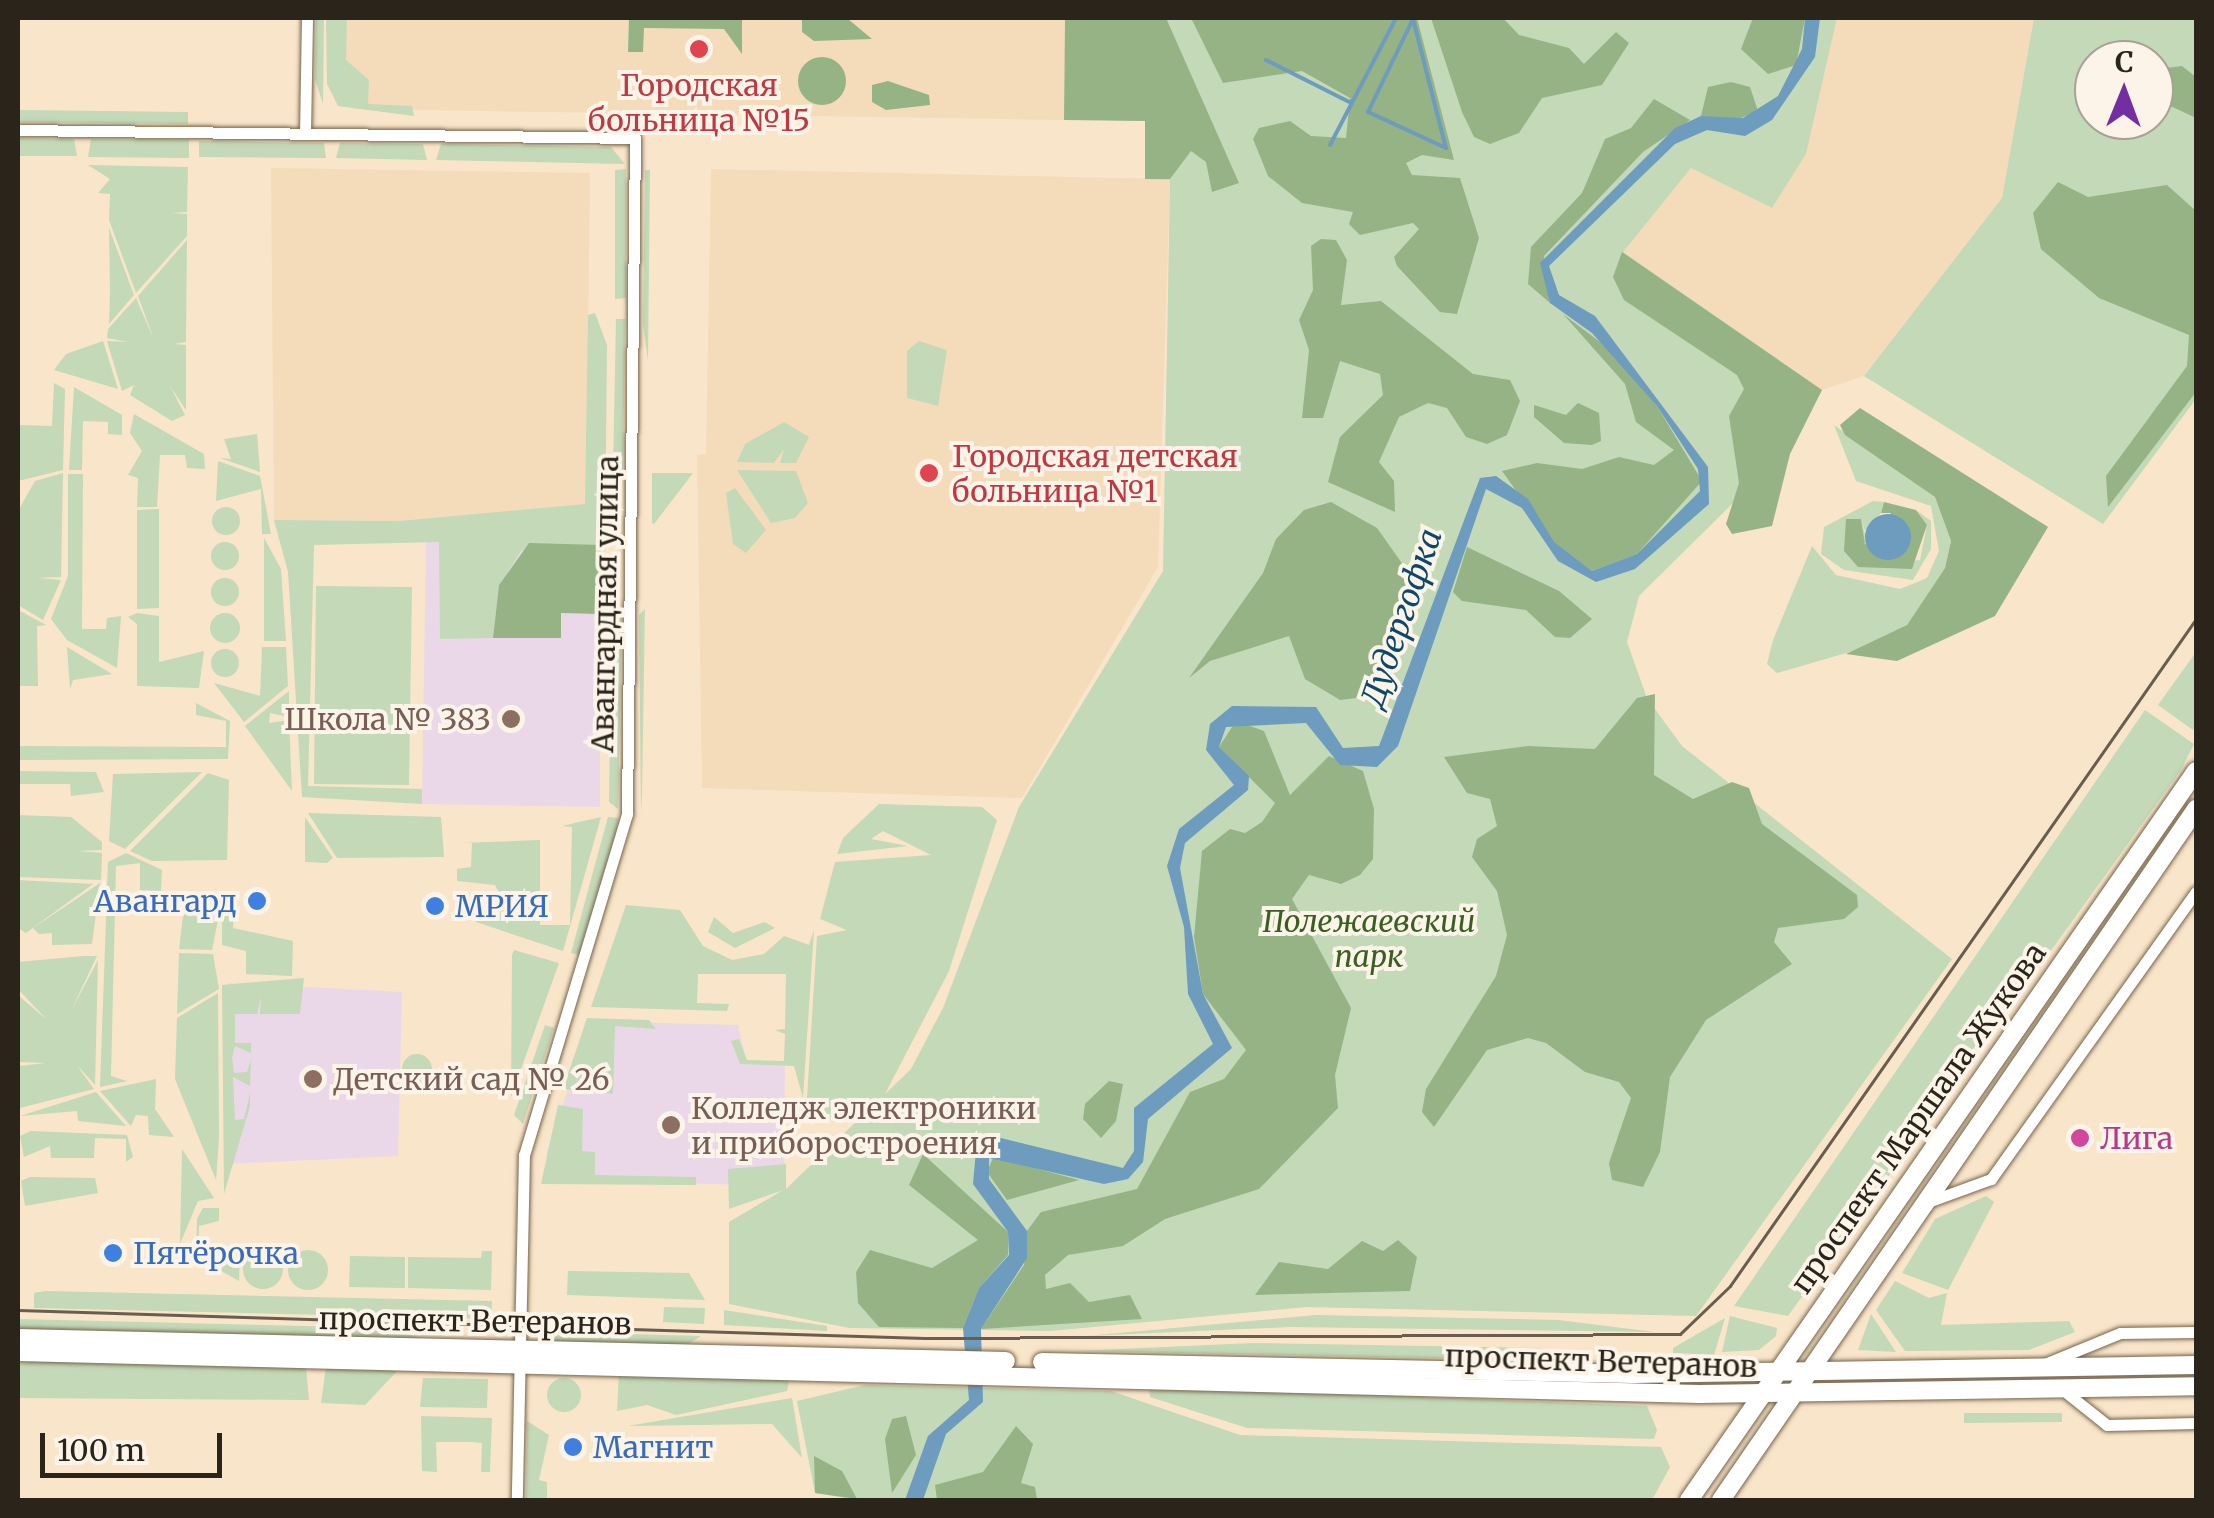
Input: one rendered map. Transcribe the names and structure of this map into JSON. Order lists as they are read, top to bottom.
{
  "streets": {
    "main road": ["проспект Маршала Жукова", "проспект Ветеранов"],
    "street": ["Авангардная улица"]
  },
  "crossings": [
    ["Авангардная улица", "проспект Ветеранов"],
    ["проспект Маршала Жукова", "проспект Ветеранов"]
  ],
  "water": ["Дудергофка"],
  "parks": ["Полежаевский парк"],
  "places": [
    "Городская больница №15",
    "Городская детская больница №1",
    "Школа № 383",
    "Авангард",
    "МРИЯ",
    "Детский сад № 26",
    "Колледж электроники и приборостроения",
    "Лига",
    "Пятёрочка",
    "Магнит"
  ],
  "scale_bar": "100 m",
  "north": "top"
}
